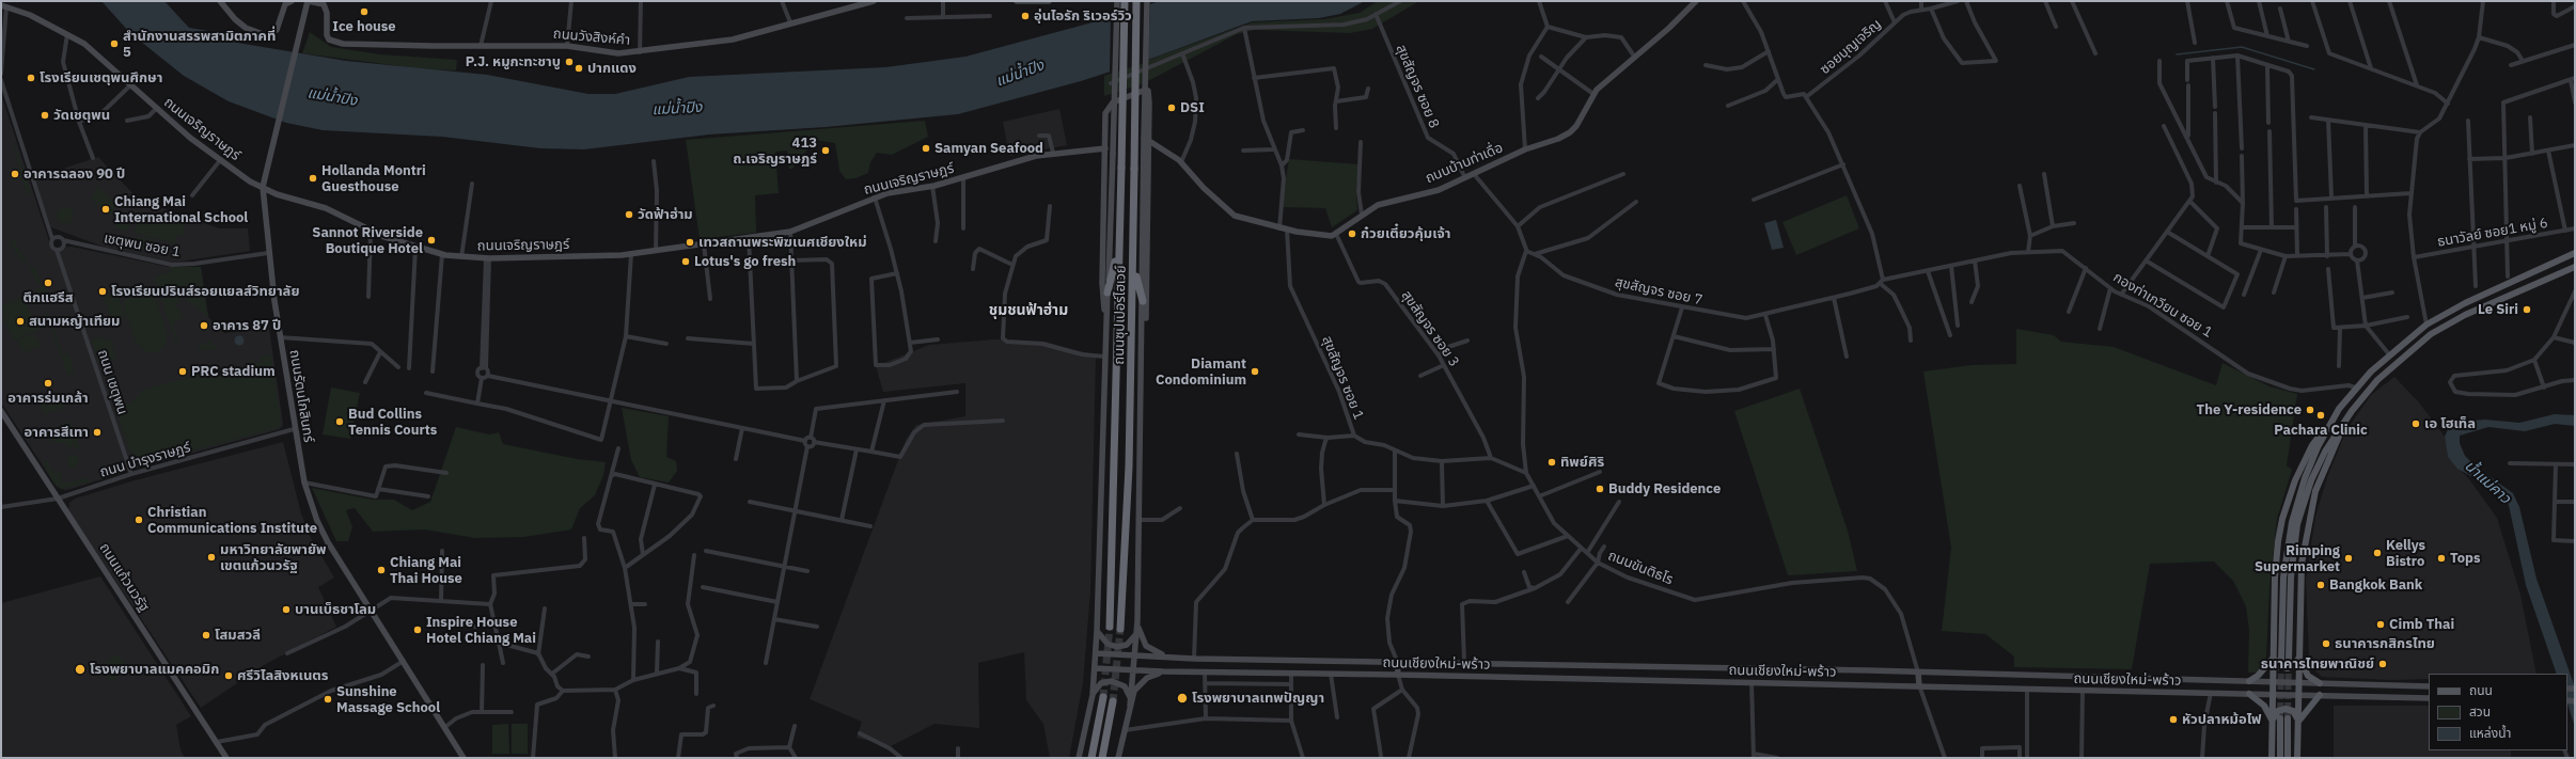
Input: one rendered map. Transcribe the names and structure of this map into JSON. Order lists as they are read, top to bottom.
{
  "streets": {
    "highway": ["ถนนซุปเปอร์ไฮเวย์"],
    "main road": [
      "ถนนวังสิงห์คำ",
      "ถนนเจริญราษฎร์",
      "ถนนบ้านท่าเดื่อ",
      "ถนนรัตนโกสินทร์",
      "ถนนแก้วนวรัฐ",
      "ถนนเชียงใหม่-พร้าว"
    ],
    "street": [
      "ซอยบุญเจริญ",
      "สุขสัญจร ซอย 8",
      "ธนาวัลย์ ซอย1 หมู่ 6",
      "เชตุพน ซอย 1",
      "สุขสัญจร ซอย 7",
      "กองท่าเกวียน ซอย 1",
      "สุขสัญจร ซอย 3",
      "สุขสัญจร ซอย 1",
      "ถนน เชตุพน",
      "ถนน บำรุงราษฏร์",
      "ถนนขันติธโร"
    ]
  },
  "crossings": [
    ["ถนนวังสิงห์คำ", "ถนนรัตนโกสินทร์"],
    ["สุขสัญจร ซอย 8", "ถนนบ้านท่าเดื่อ"],
    ["ถนนเจริญราษฎร์", "ถนนรัตนโกสินทร์"],
    ["ถนนบ้านท่าเดื่อ", "สุขสัญจร ซอย 3"],
    ["เชตุพน ซอย 1", "ถนน เชตุพน"],
    ["เชตุพน ซอย 1", "ถนนรัตนโกสินทร์"],
    ["สุขสัญจร ซอย 7", "กองท่าเกวียน ซอย 1"],
    ["สุขสัญจร ซอย 7", "ถนนขันติธโร"],
    ["สุขสัญจร ซอย 3", "สุขสัญจร ซอย 1"],
    ["สุขสัญจร ซอย 1", "ถนนขันติธโร"],
    ["ถนน เชตุพน", "ถนน บำรุงราษฏร์"],
    ["ถนนรัตนโกสินทร์", "ถนน บำรุงราษฏร์"],
    ["ถนน บำรุงราษฏร์", "ถนนแก้วนวรัฐ"],
    ["ถนนขันติธโร", "ถนนเชียงใหม่-พร้าว"]
  ],
  "districts": ["ชุมชนฟ้าฮ่าม"],
  "water": ["แม่น้ำปิง", "น้ำแม่คาว"],
  "places": [
    "Ice house",
    "อุ่นไอรัก ริเวอร์วิว",
    "สำนักงานสรรพสามิตภาคที่ 5",
    "P.J. หมูกะทะชาบู",
    "ปากแดง",
    "โรงเรียนเชตุพนศึกษา",
    "DSI",
    "วัดเชตุพน",
    "Samyan Seafood",
    "413 ถ.เจริญราษฏร์",
    "อาคารฉลอง 90 ปี",
    "Hollanda Montri Guesthouse",
    "Chiang Mai International School",
    "วัดฟ้าฮ่าม",
    "ก๋วยเตี๋ยวคุ้มเจ้า",
    "Sannot Riverside Boutique Hotel",
    "เทวสถานพระพิฆเนศเชียงใหม่",
    "Lotus's go fresh",
    "ตึกแฮรีส",
    "โรงเรียนปรินส์รอยแยลส์วิทยาลัย",
    "Le Siri",
    "สนามหญ้าเทียม",
    "อาคาร 87 ปี",
    "PRC stadium",
    "Diamant Condominium",
    "อาคารร่มเกล้า",
    "The Y-residence",
    "Pachara Clinic",
    "Bud Collins Tennis Courts",
    "เอ โฮเท็ล",
    "อาคารสีเทา",
    "ทิพย์ศิริ",
    "Buddy Residence",
    "Christian Communications Institute",
    "Kellys Bistro",
    "มหาวิทยาลัยพายัพ เขตแก้วนวรัฐ",
    "Rimping Supermarket",
    "Tops",
    "Chiang Mai Thai House",
    "Bangkok Bank",
    "บานเบ็ธชาโลม",
    "Cimb Thai",
    "Inspire House Hotel Chiang Mai",
    "โสมสวลี",
    "ธนาคารกสิกรไทย",
    "ธนาคารไทยพาณิชย์",
    "โรงพยาบาลแมคคอมิก",
    "ศรีวิไลสิงหเนตร",
    "โรงพยาบาลเทพปัญญา",
    "Sunshine Massage School",
    "หัวปลาหม้อไฟ"
  ],
  "legend": ["ถนน", "สวน", "แหล่งน้ำ"]
}
